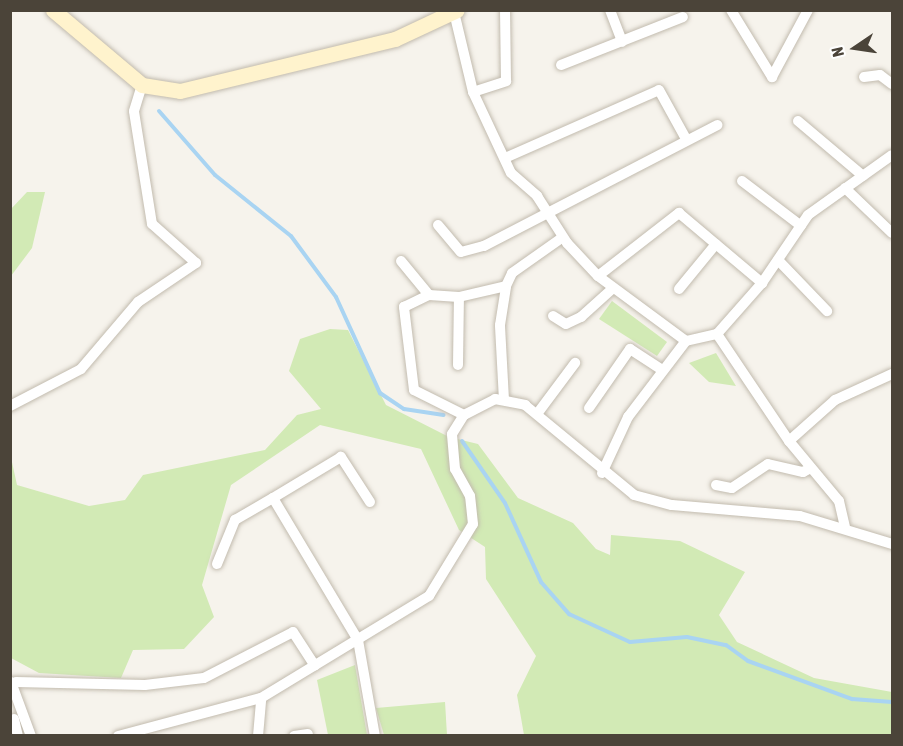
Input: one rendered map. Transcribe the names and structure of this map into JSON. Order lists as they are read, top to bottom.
{
  "north": "left"
}
